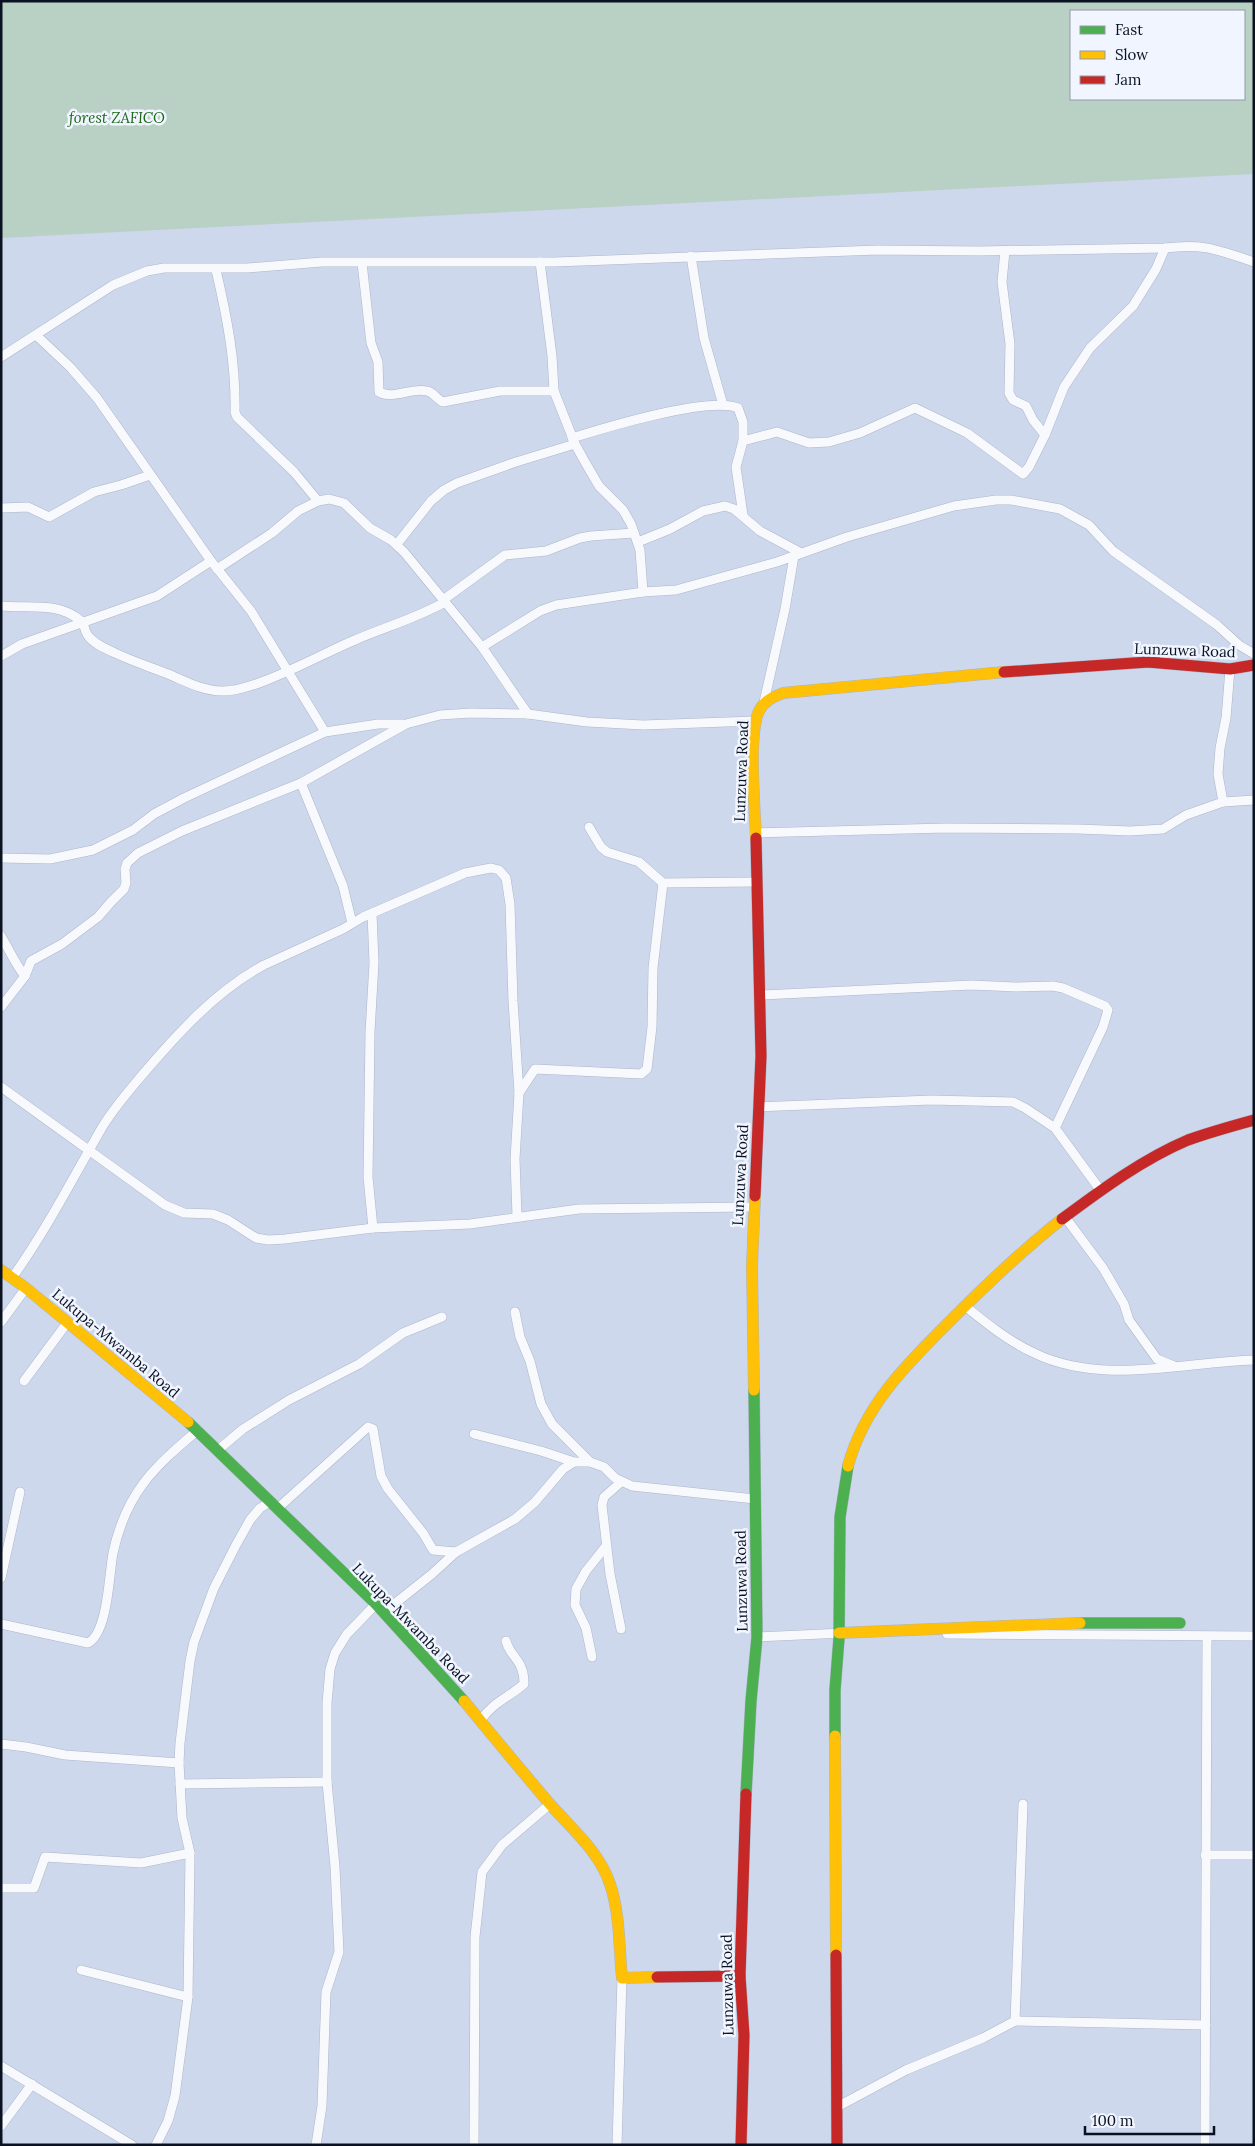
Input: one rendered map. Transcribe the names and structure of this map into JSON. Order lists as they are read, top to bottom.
{
  "streets": {
    "street": ["Lunzuwa Road", "Lukupa-Mwamba Road"]
  },
  "parks": ["forest ZAFICO"],
  "legend": ["Fast", "Slow", "Jam"],
  "scale_bar": "100 m"
}
